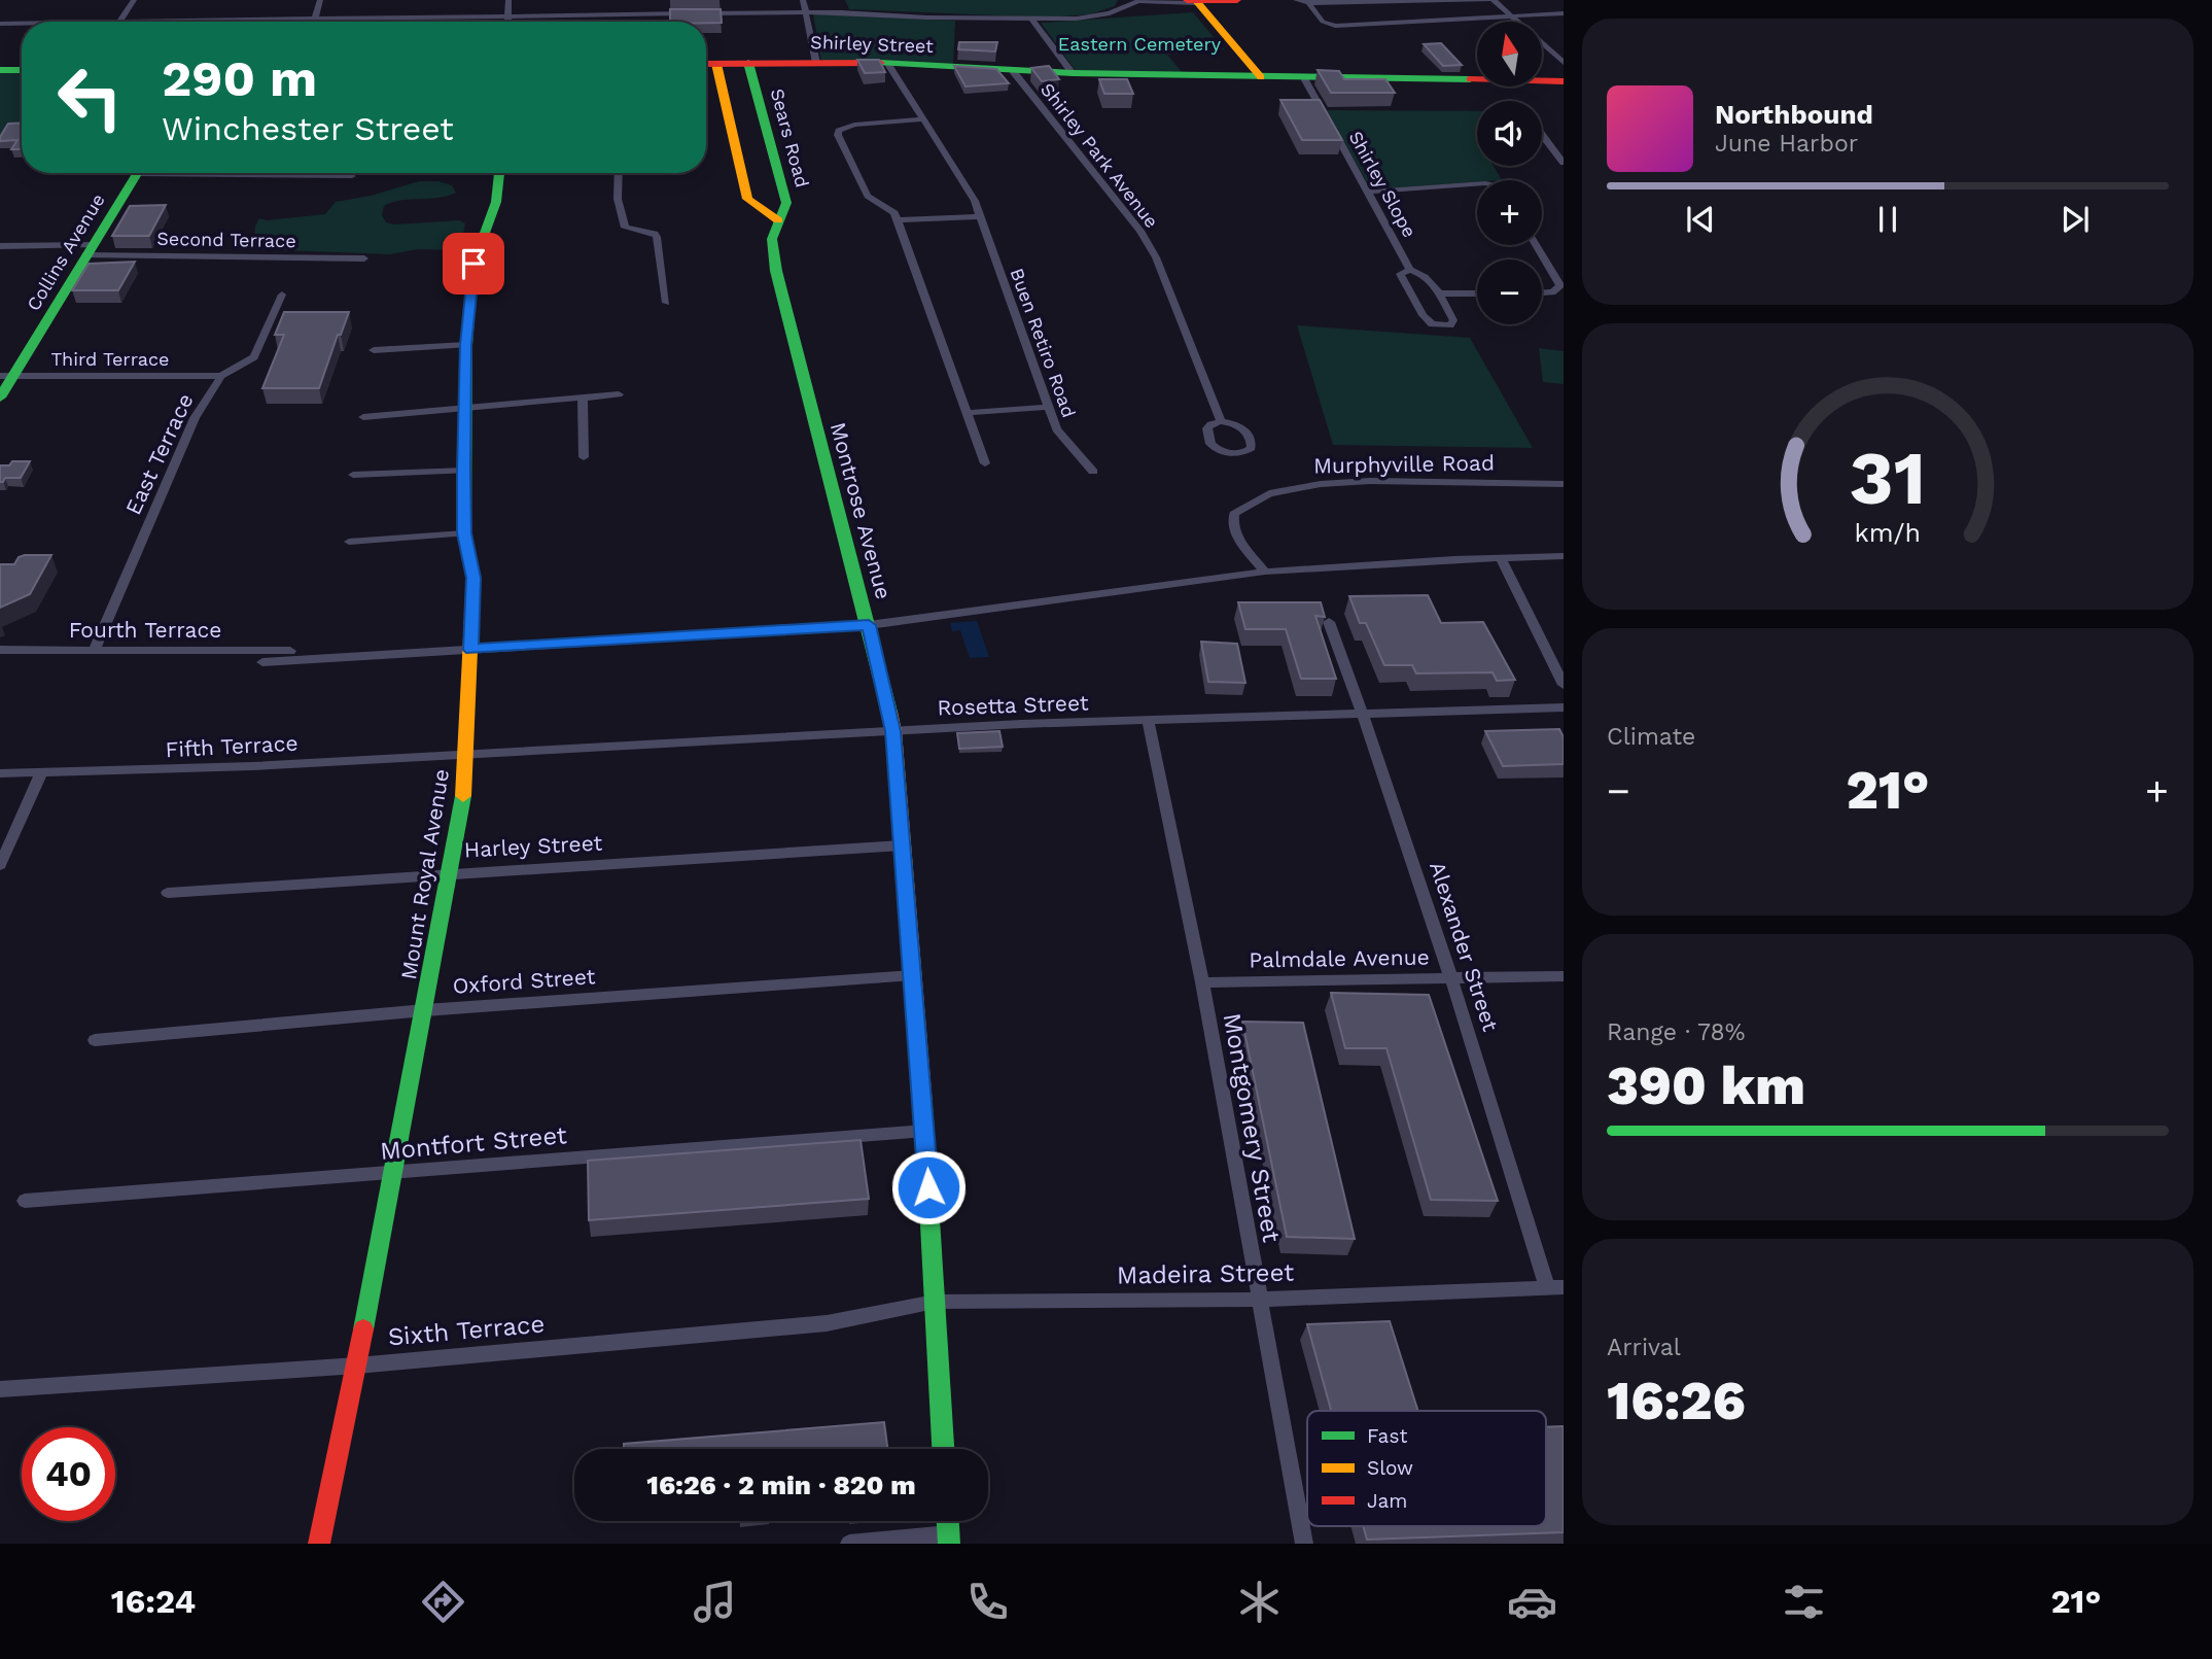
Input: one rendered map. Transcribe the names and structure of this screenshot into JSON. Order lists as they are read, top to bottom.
{
  "streets": {
    "main road": [
      "Shirley Street",
      "Sears Road",
      "Collins Avenue",
      "Montrose Avenue",
      "Mount Royal Avenue"
    ],
    "street": [
      "Shirley Park Avenue",
      "Shirley Slope",
      "Second Terrace",
      "Buen Retiro Road",
      "Third Terrace",
      "East Terrace",
      "Murphyville Road",
      "Fourth Terrace",
      "Rosetta Street",
      "Fifth Terrace",
      "Harley Street",
      "Alexander Street",
      "Palmdale Avenue",
      "Oxford Street",
      "Montgomery Street",
      "Montfort Street",
      "Madeira Street",
      "Sixth Terrace"
    ]
  },
  "crossings": [
    ["Shirley Street", "Sears Road"],
    ["Shirley Street", "Shirley Park Avenue"],
    ["Shirley Street", "Shirley Slope"],
    ["Shirley Street", "Buen Retiro Road"],
    ["Sears Road", "Montrose Avenue"],
    ["Second Terrace", "Collins Avenue"],
    ["Collins Avenue", "Third Terrace"],
    ["Third Terrace", "East Terrace"],
    ["East Terrace", "Fourth Terrace"],
    ["Montrose Avenue", "Rosetta Street"],
    ["Montrose Avenue", "Harley Street"],
    ["Montrose Avenue", "Oxford Street"],
    ["Montrose Avenue", "Montfort Street"],
    ["Montrose Avenue", "Madeira Street"],
    ["Montrose Avenue", "Sixth Terrace"],
    ["Rosetta Street", "Fifth Terrace"],
    ["Rosetta Street", "Mount Royal Avenue"],
    ["Rosetta Street", "Alexander Street"],
    ["Rosetta Street", "Montgomery Street"],
    ["Fifth Terrace", "Mount Royal Avenue"],
    ["Harley Street", "Mount Royal Avenue"],
    ["Mount Royal Avenue", "Oxford Street"],
    ["Mount Royal Avenue", "Montfort Street"],
    ["Mount Royal Avenue", "Sixth Terrace"],
    ["Alexander Street", "Palmdale Avenue"],
    ["Alexander Street", "Madeira Street"],
    ["Palmdale Avenue", "Montgomery Street"],
    ["Montgomery Street", "Madeira Street"],
    ["Madeira Street", "Sixth Terrace"]
  ],
  "parks": ["Eastern Cemetery"],
  "legend": ["Fast", "Slow", "Jam"],
  "north": "top",
  "page": {
    "map_buttons": ["+", "−"],
    "turn": ["290 m", "Winchester Street"],
    "song": ["Northbound", "June Harbor"],
    "tile": [
      "Climate",
      ["Range · 78%", "390 km"],
      ["Arrival", "16:26"]
    ],
    "heat": ["−", "21°", "+"],
    "limit": "40",
    "trip": "16:26 · 2 min · 820 m",
    "tabs": ["16:24", "21°"],
    "gauge": ["31", "km/h"]
  }
}
